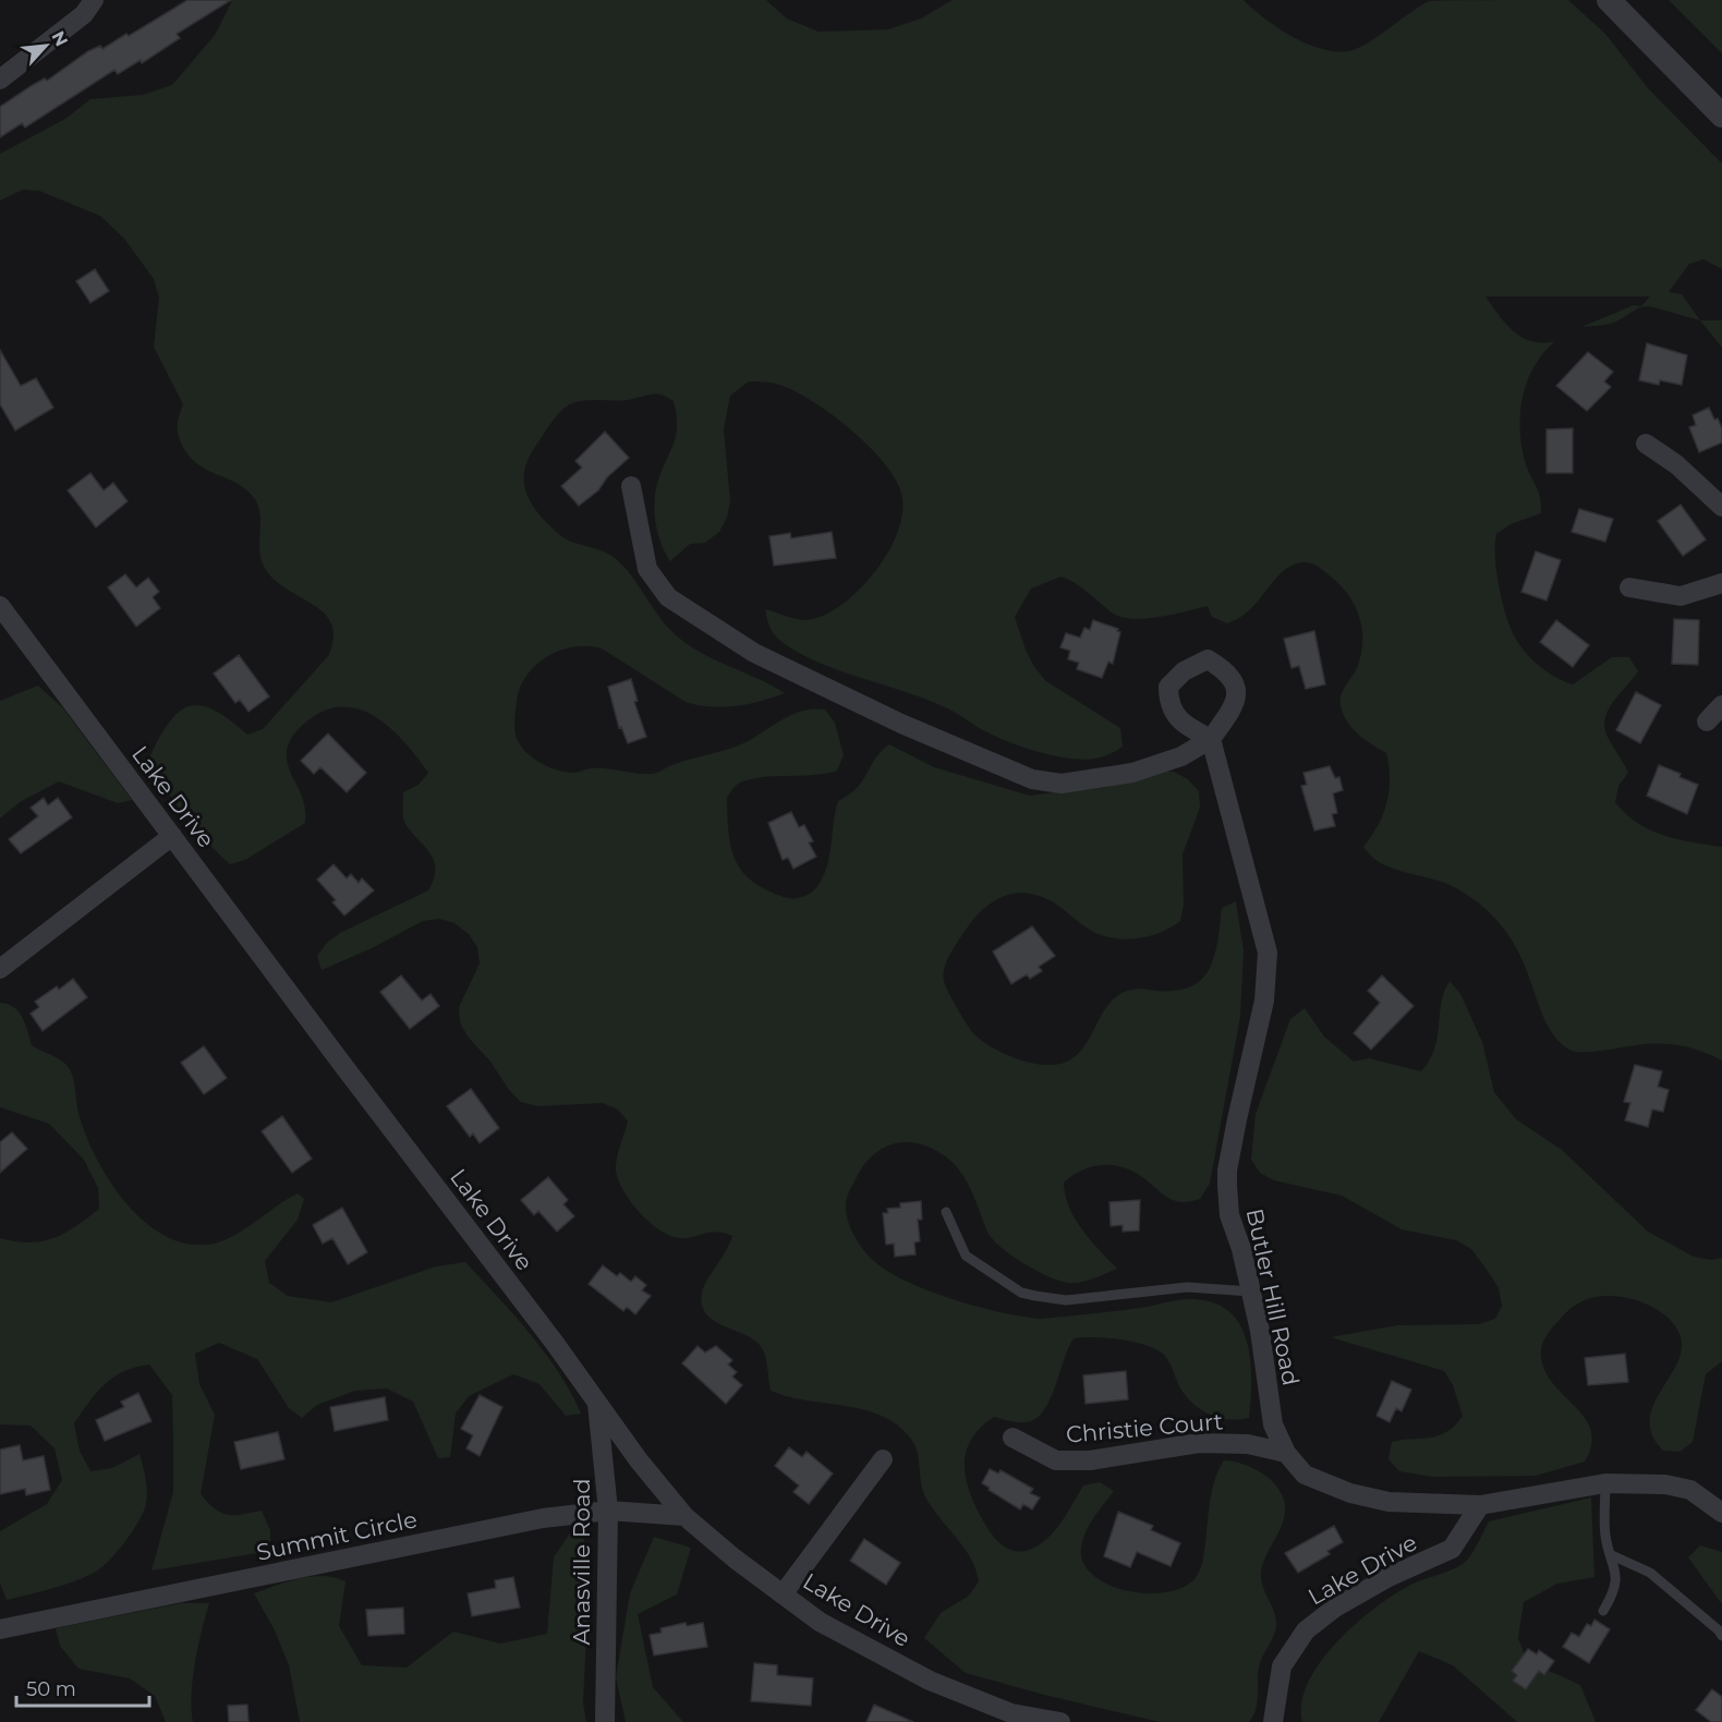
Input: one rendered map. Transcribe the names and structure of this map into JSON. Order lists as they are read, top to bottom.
{
  "streets": {
    "street": [
      "Lake Drive",
      "Butler Hill Road",
      "Christie Court",
      "Summit Circle",
      "Anasville Road"
    ]
  },
  "crossings": [
    ["Lake Drive", "Butler Hill Road"],
    ["Lake Drive", "Summit Circle"],
    ["Lake Drive", "Anasville Road"],
    ["Butler Hill Road", "Christie Court"],
    ["Summit Circle", "Anasville Road"]
  ],
  "scale_bar": "50 m",
  "north": "top right"
}
